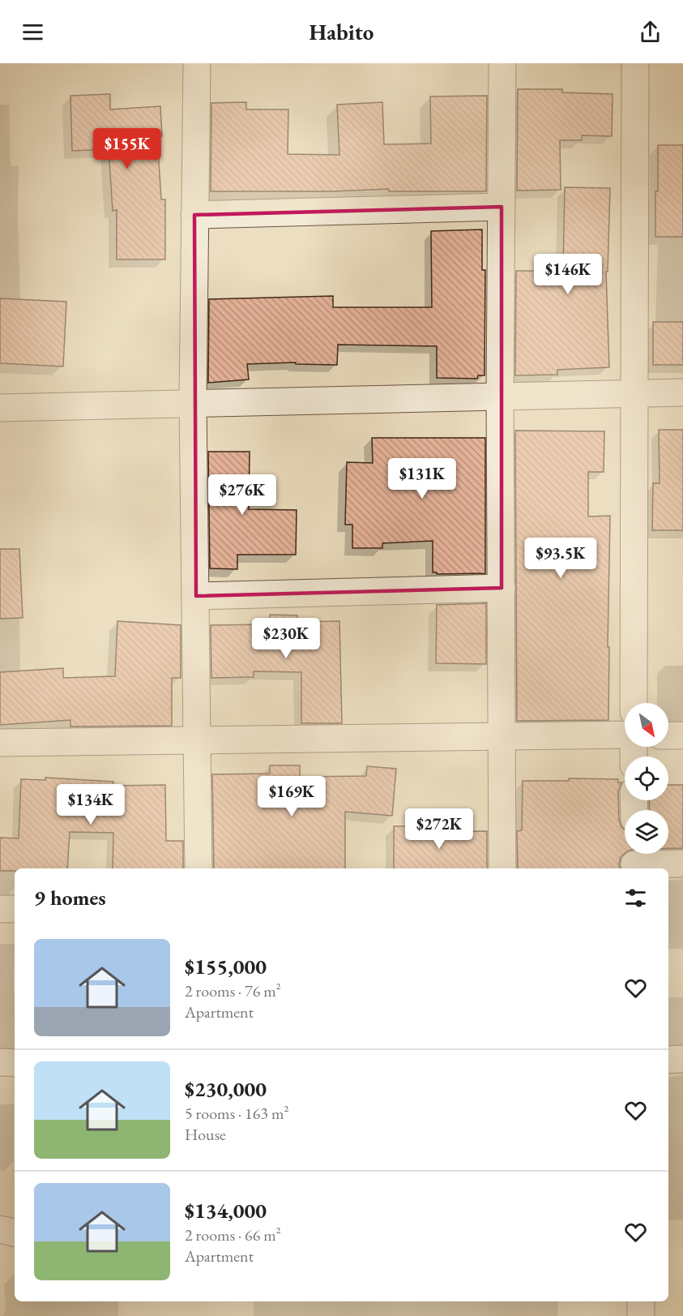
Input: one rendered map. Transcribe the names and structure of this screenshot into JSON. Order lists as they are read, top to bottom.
{
  "north": "bottom right",
  "page": {
    "header": "Habito",
    "price": [
      "$155K",
      "$146K",
      "$131K",
      "$276K",
      "$93.5K",
      "$230K",
      "$169K",
      "$134K",
      "$272K"
    ],
    "heading": "9 homes",
    "list": [
      {
        "name": "$155,000",
        "note": "2 rooms · 76 m² · Apartment"
      },
      {
        "name": "$230,000",
        "note": "5 rooms · 163 m² · House"
      },
      {
        "name": "$134,000",
        "note": "2 rooms · 66 m² · Apartment"
      }
    ]
  }
}
